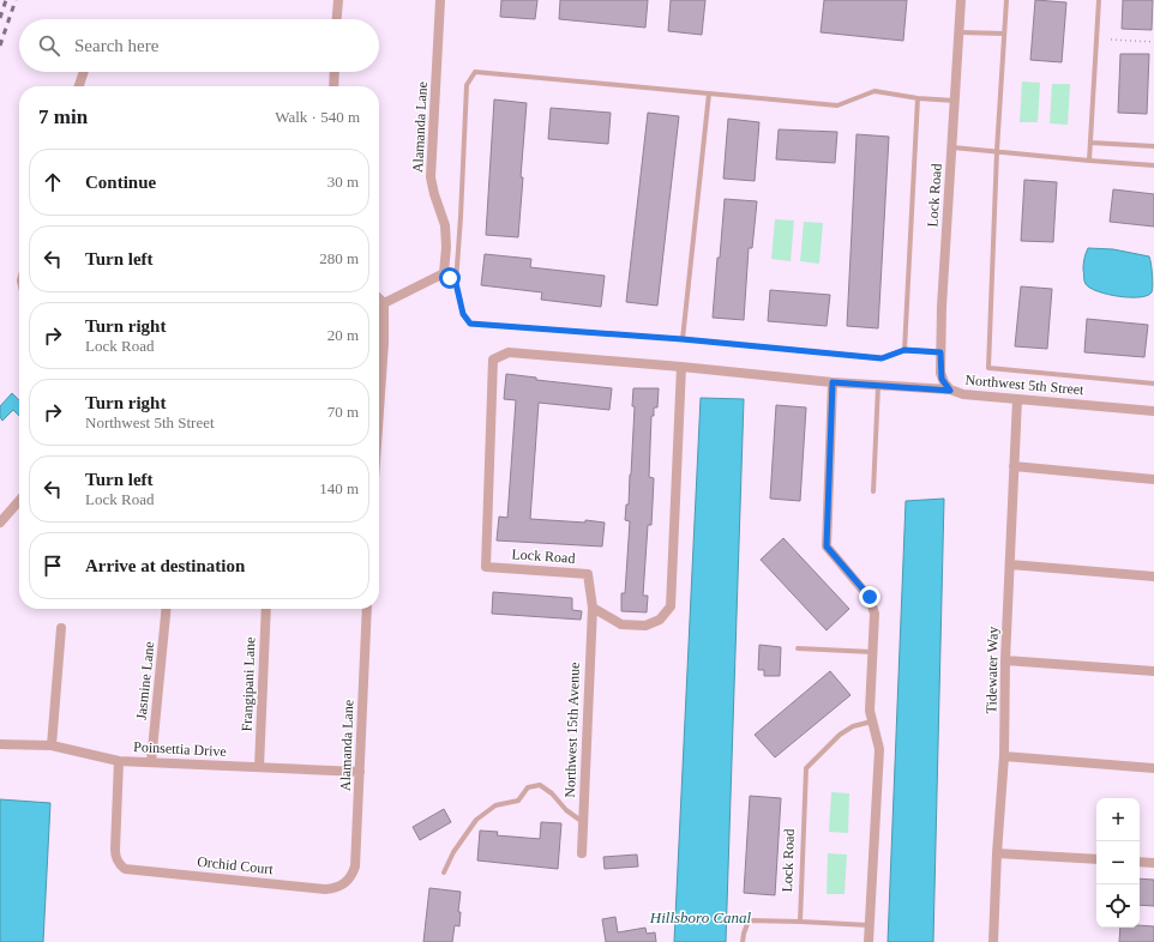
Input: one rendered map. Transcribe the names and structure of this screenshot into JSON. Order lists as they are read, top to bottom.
{
  "streets": {
    "street": [
      "Alamanda Lane",
      "Lock Road",
      "Northwest 5th Street",
      "Tidewater Way",
      "Jasmine Lane",
      "Frangipani Lane",
      "Northwest 15th Avenue",
      "Poinsettia Drive",
      "Orchid Court"
    ]
  },
  "crossings": [
    ["Alamanda Lane", "Poinsettia Drive"],
    ["Alamanda Lane", "Orchid Court"],
    ["Lock Road", "Northwest 5th Street"],
    ["Lock Road", "Northwest 15th Avenue"],
    ["Northwest 5th Street", "Tidewater Way"],
    ["Jasmine Lane", "Poinsettia Drive"],
    ["Frangipani Lane", "Poinsettia Drive"],
    ["Poinsettia Drive", "Orchid Court"]
  ],
  "water": ["Hillsboro Canal"],
  "page": {
    "search": "Search here",
    "heading": ["7 min", "Walk · 540 m"],
    "list": [
      ["Continue", "30 m"],
      ["Turn left", "280 m"],
      ["Turn right", "Lock Road", "20 m"],
      ["Turn right", "Northwest 5th Street", "70 m"],
      ["Turn left", "Lock Road", "140 m"],
      "Arrive at destination"
    ],
    "map_buttons": ["+", "−"]
  }
}
